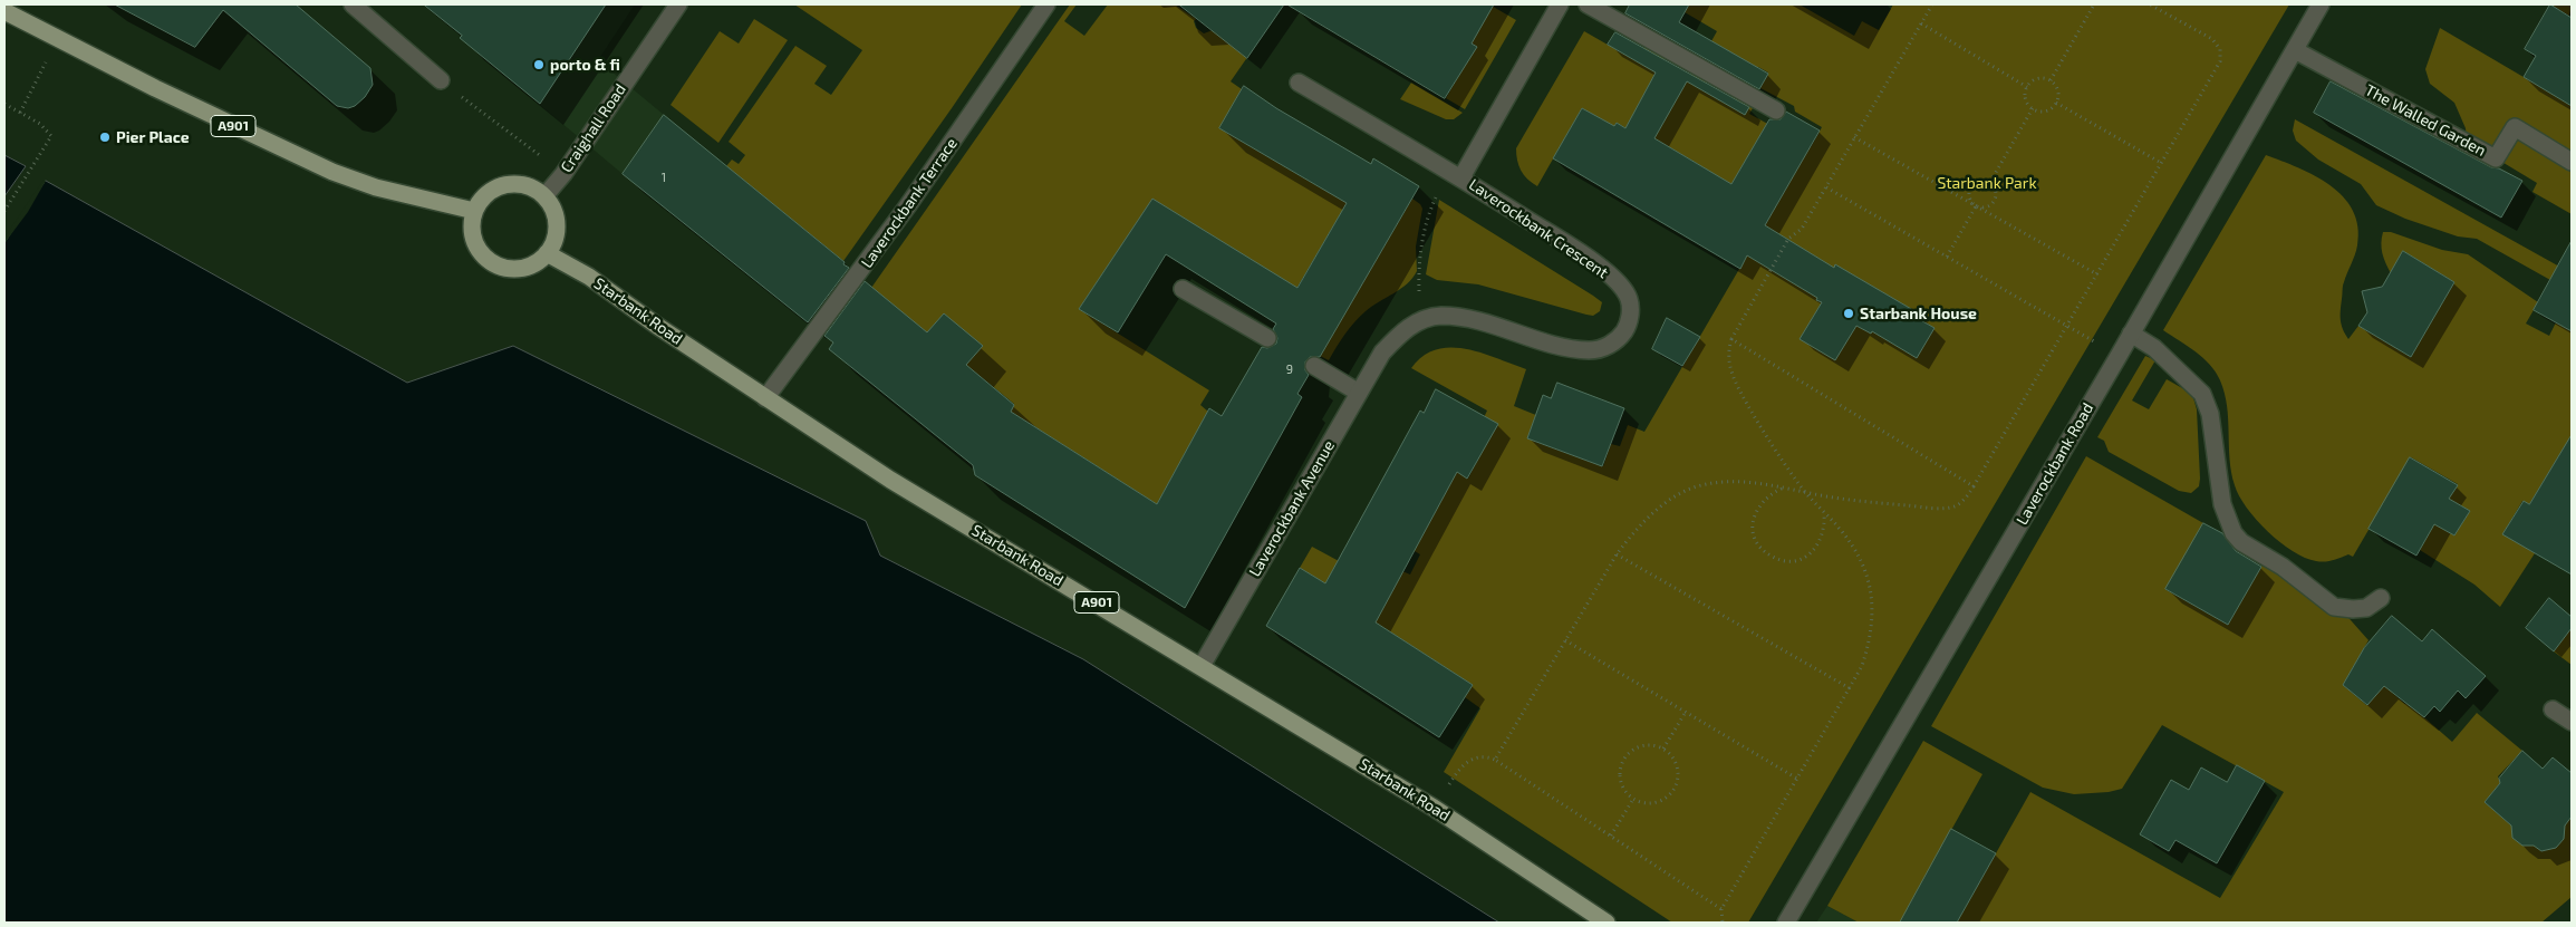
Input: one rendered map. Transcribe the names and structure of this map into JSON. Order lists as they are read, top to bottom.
{
  "streets": {
    "main road": ["A901", "Starbank Road"],
    "street": [
      "The Walled Garden",
      "Craighall Road",
      "Laverockbank Terrace",
      "Laverockbank Crescent",
      "Laverockbank Road",
      "Laverockbank Avenue"
    ]
  },
  "crossings": [
    ["The Walled Garden", "Laverockbank Road"],
    ["A901", "Craighall Road"],
    ["A901", "Starbank Road"],
    ["Craighall Road", "Starbank Road"],
    ["Laverockbank Terrace", "Starbank Road"],
    ["Laverockbank Crescent", "Laverockbank Avenue"],
    ["Starbank Road", "Laverockbank Avenue"]
  ],
  "parks": ["Starbank Park"],
  "places": ["porto & fi", "Pier Place", "Starbank House"],
  "house_numbers": ["1", "9"]
}
